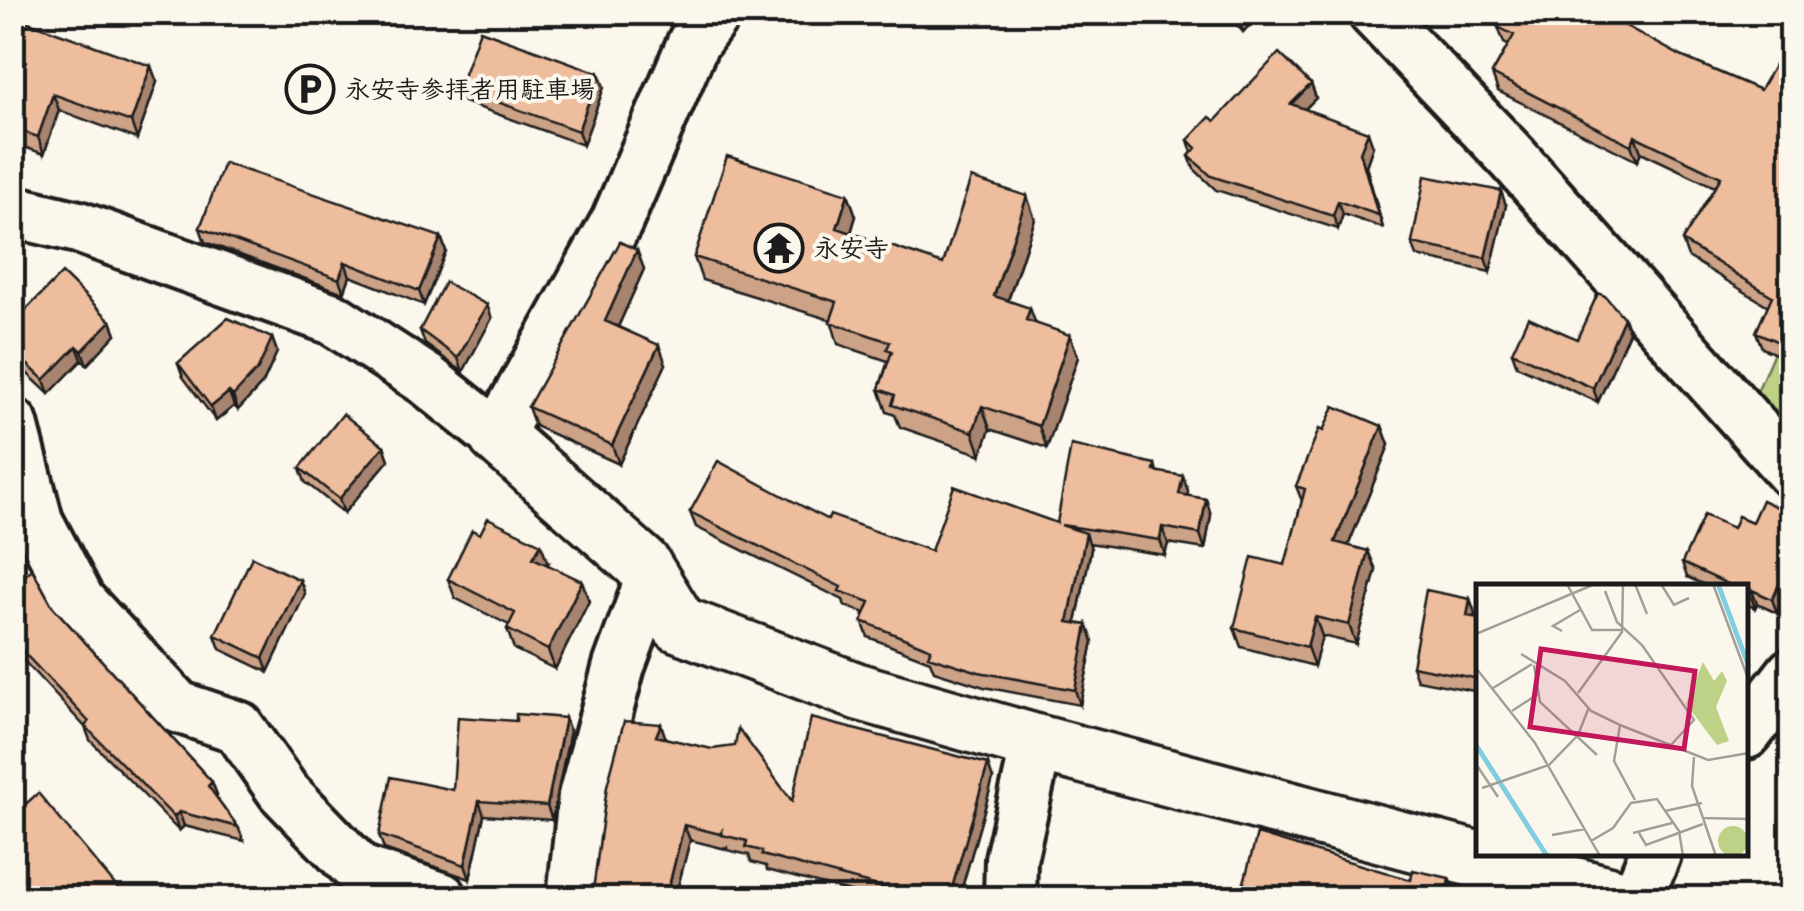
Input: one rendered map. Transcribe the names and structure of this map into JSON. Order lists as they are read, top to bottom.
{
  "places": {
    "parking": ["永安寺参拝者用駐車場"],
    "temple": ["永安寺"]
  }
}
